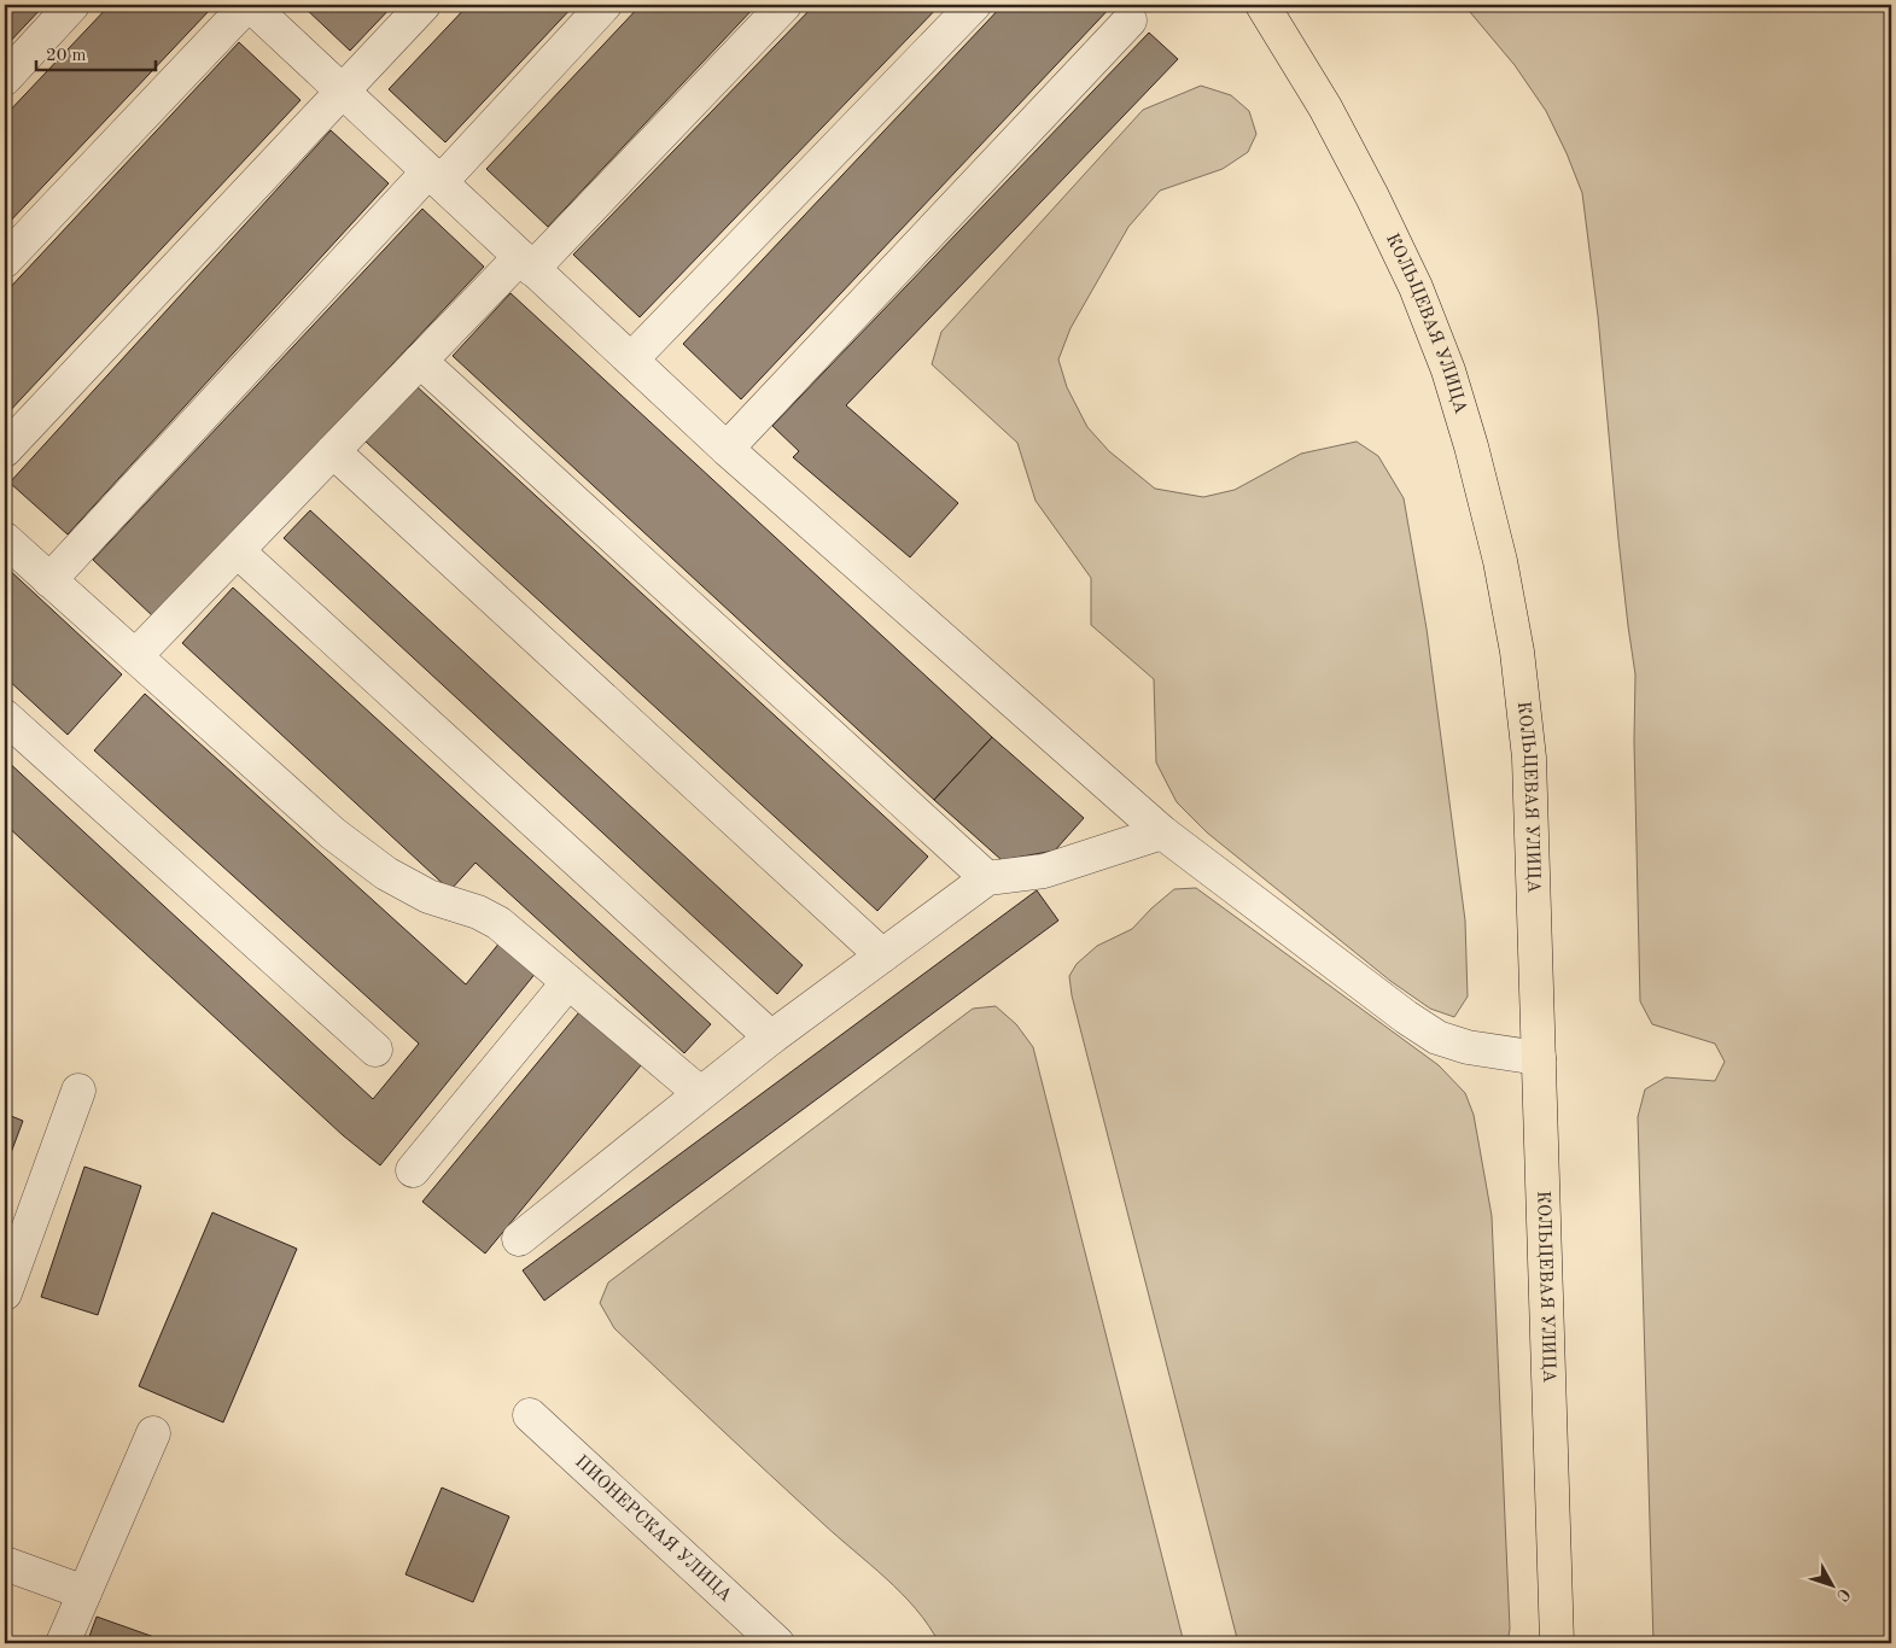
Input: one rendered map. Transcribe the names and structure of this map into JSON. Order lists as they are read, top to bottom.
{
  "streets": {
    "highway": ["КОЛЬЦЕВАЯ УЛИЦА"],
    "street": ["ПИОНЕРСКАЯ УЛИЦА"]
  },
  "scale_bar": "20 m",
  "north": "bottom right"
}
